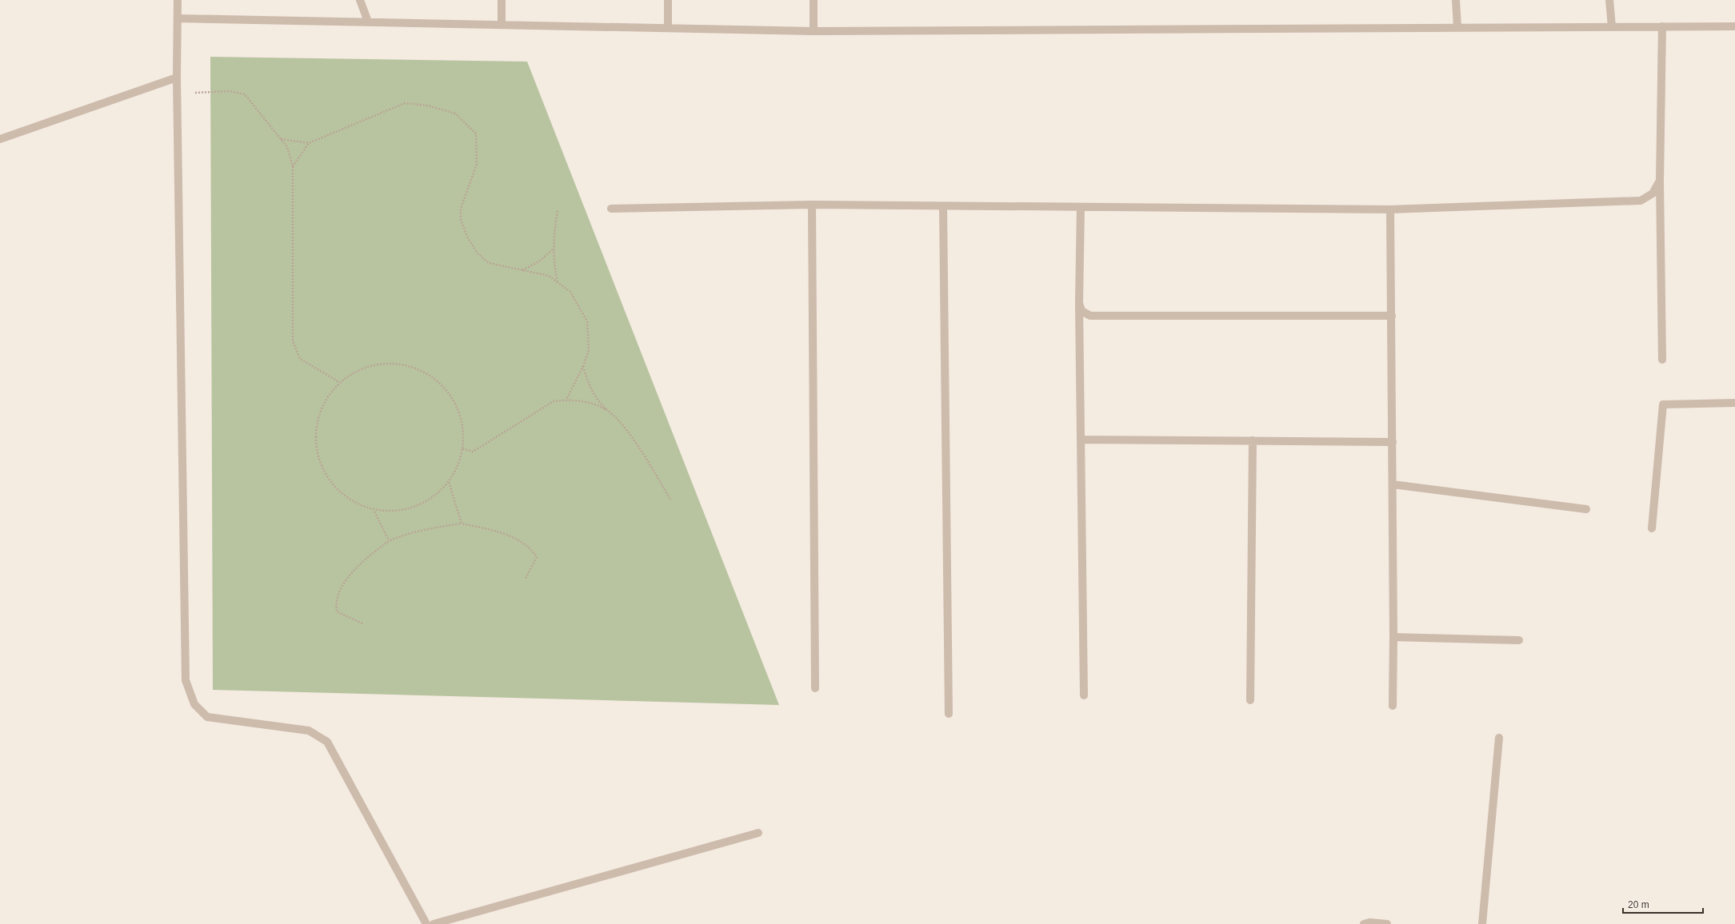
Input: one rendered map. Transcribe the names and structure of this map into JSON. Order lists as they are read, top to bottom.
{
  "scale_bar": "20 m"
}
